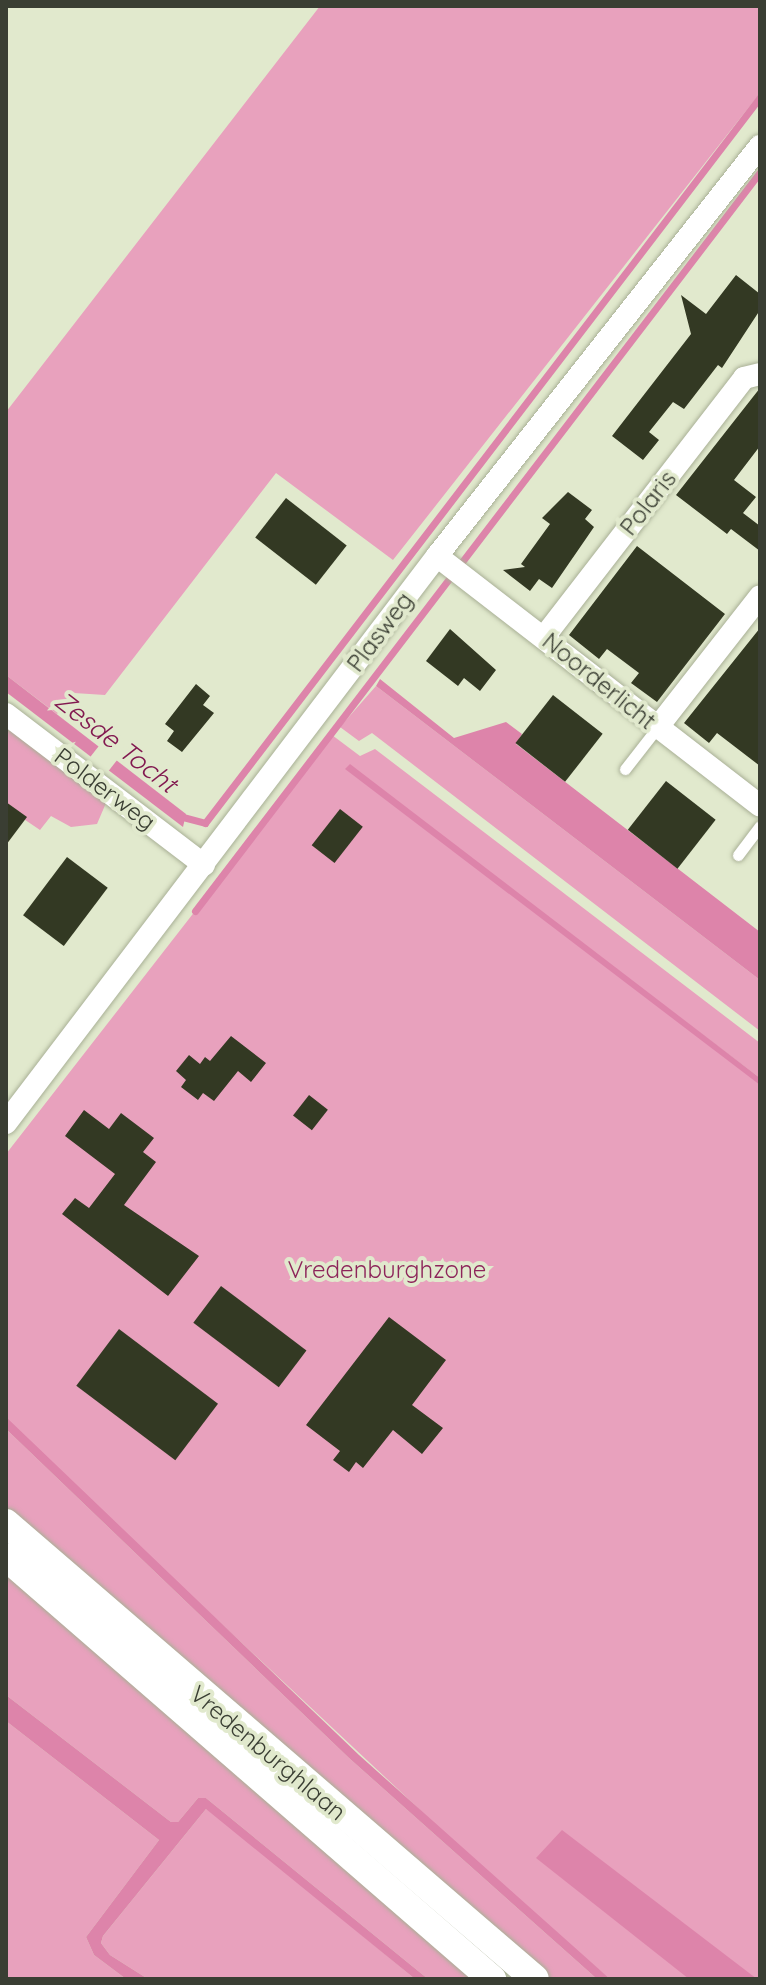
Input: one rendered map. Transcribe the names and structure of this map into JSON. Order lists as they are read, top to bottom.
{
  "streets": {
    "street": [
      "Polaris",
      "Plasweg",
      "Noorderlicht",
      "Polderweg",
      "Vredenburghlaan"
    ]
  },
  "crossings": [
    ["Polaris", "Noorderlicht"],
    ["Plasweg", "Noorderlicht"],
    ["Plasweg", "Polderweg"]
  ],
  "water": ["Zesde Tocht"],
  "parks": ["Vredenburghzone"]
}
